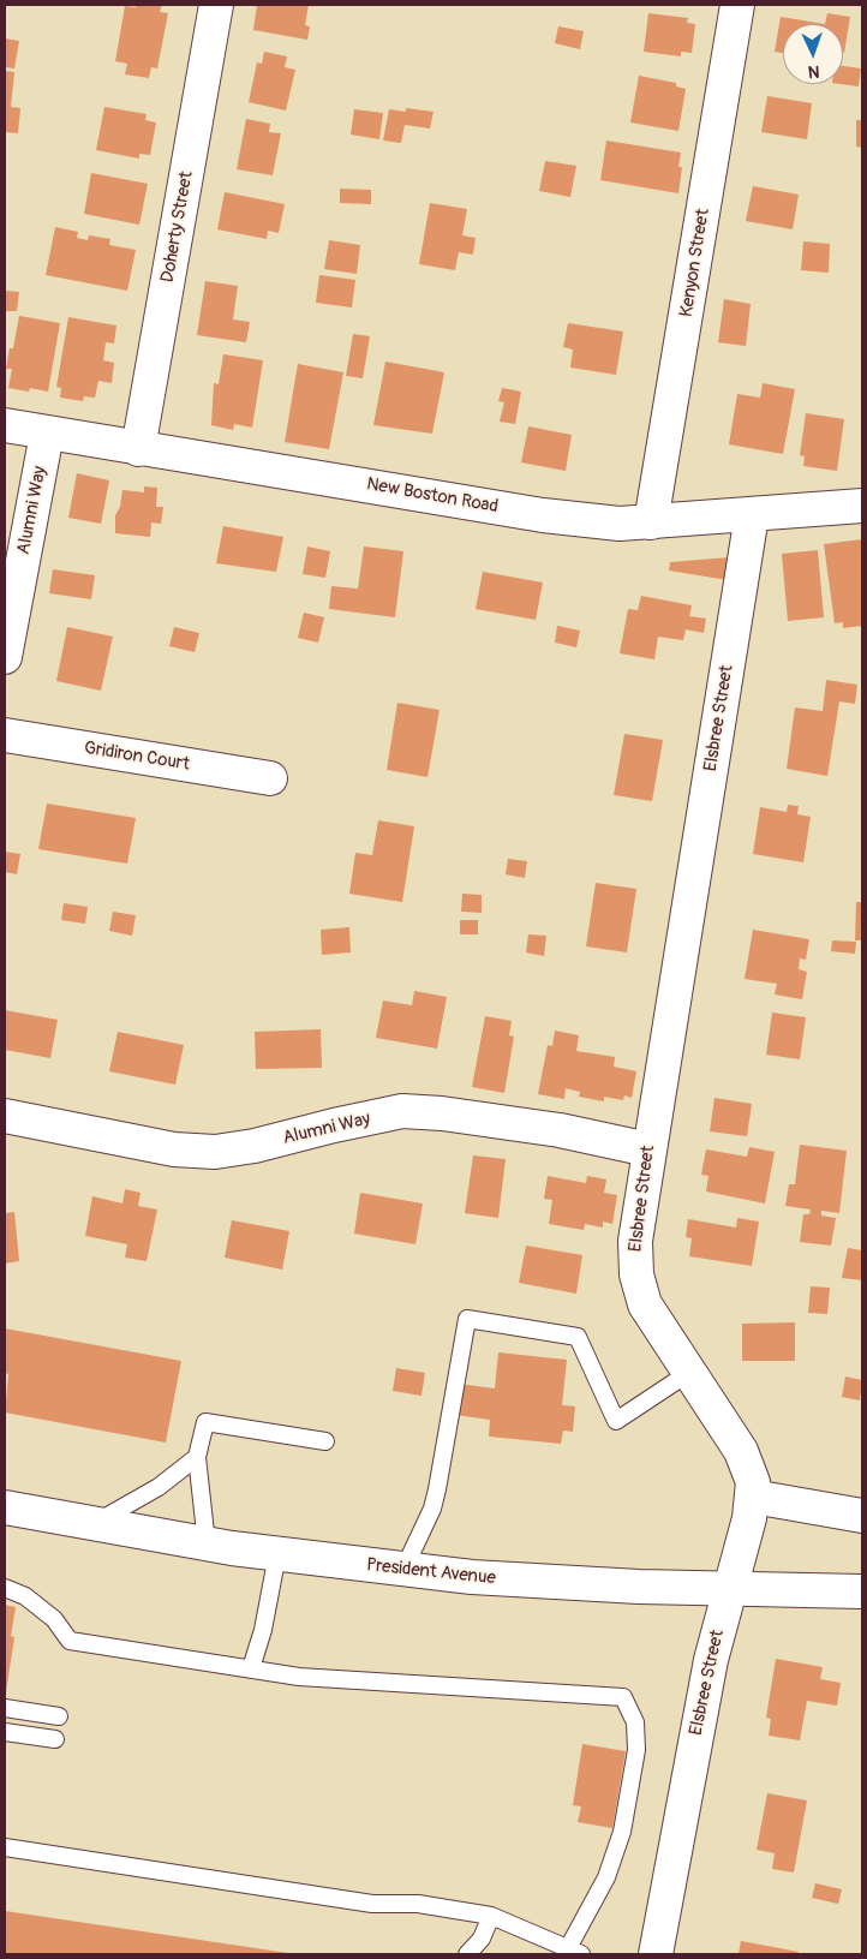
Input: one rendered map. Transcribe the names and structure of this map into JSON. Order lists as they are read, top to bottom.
{
  "streets": {
    "street": [
      "Doherty Street",
      "Kenyon Street",
      "New Boston Road",
      "Alumni Way",
      "Elsbree Street",
      "Gridiron Court",
      "President Avenue"
    ]
  },
  "crossings": [
    ["Doherty Street", "New Boston Road"],
    ["Kenyon Street", "New Boston Road"],
    ["New Boston Road", "Alumni Way"],
    ["New Boston Road", "Elsbree Street"],
    ["Alumni Way", "Elsbree Street"],
    ["Elsbree Street", "President Avenue"]
  ],
  "north": "bottom"
}
